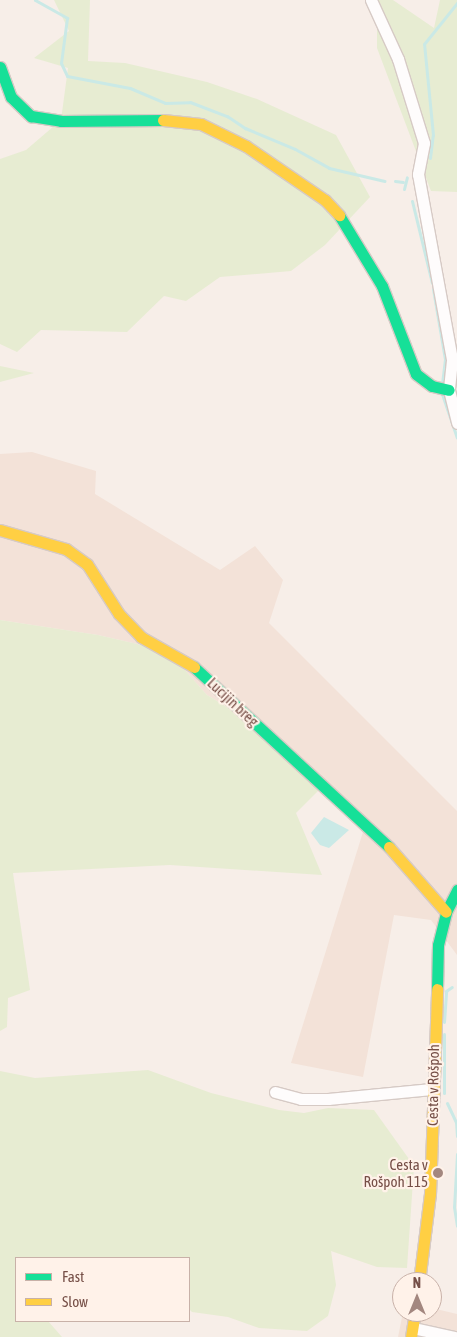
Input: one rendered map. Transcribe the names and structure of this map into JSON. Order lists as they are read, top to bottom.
{
  "streets": {
    "street": ["Lucijin breg", "Cesta v Rošpoh"]
  },
  "crossings": [
    ["Lucijin breg", "Cesta v Rošpoh"]
  ],
  "places": ["Cesta v Rošpoh 115"],
  "legend": ["Fast", "Slow"],
  "north": "top"
}
